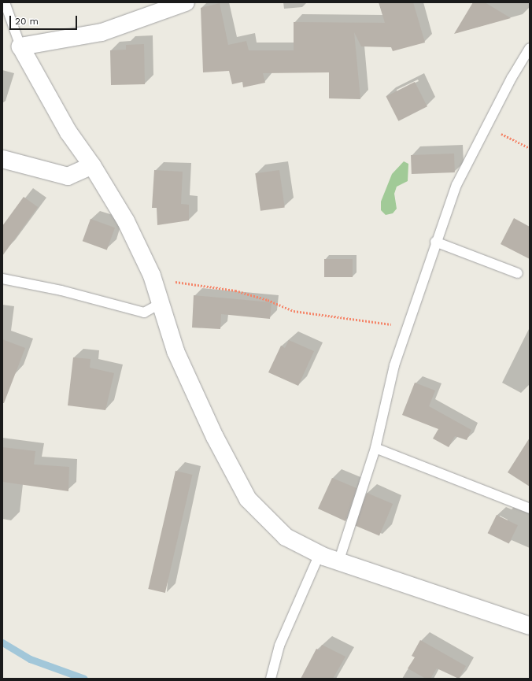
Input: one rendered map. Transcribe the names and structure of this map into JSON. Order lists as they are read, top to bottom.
{
  "scale_bar": "20 m"
}
